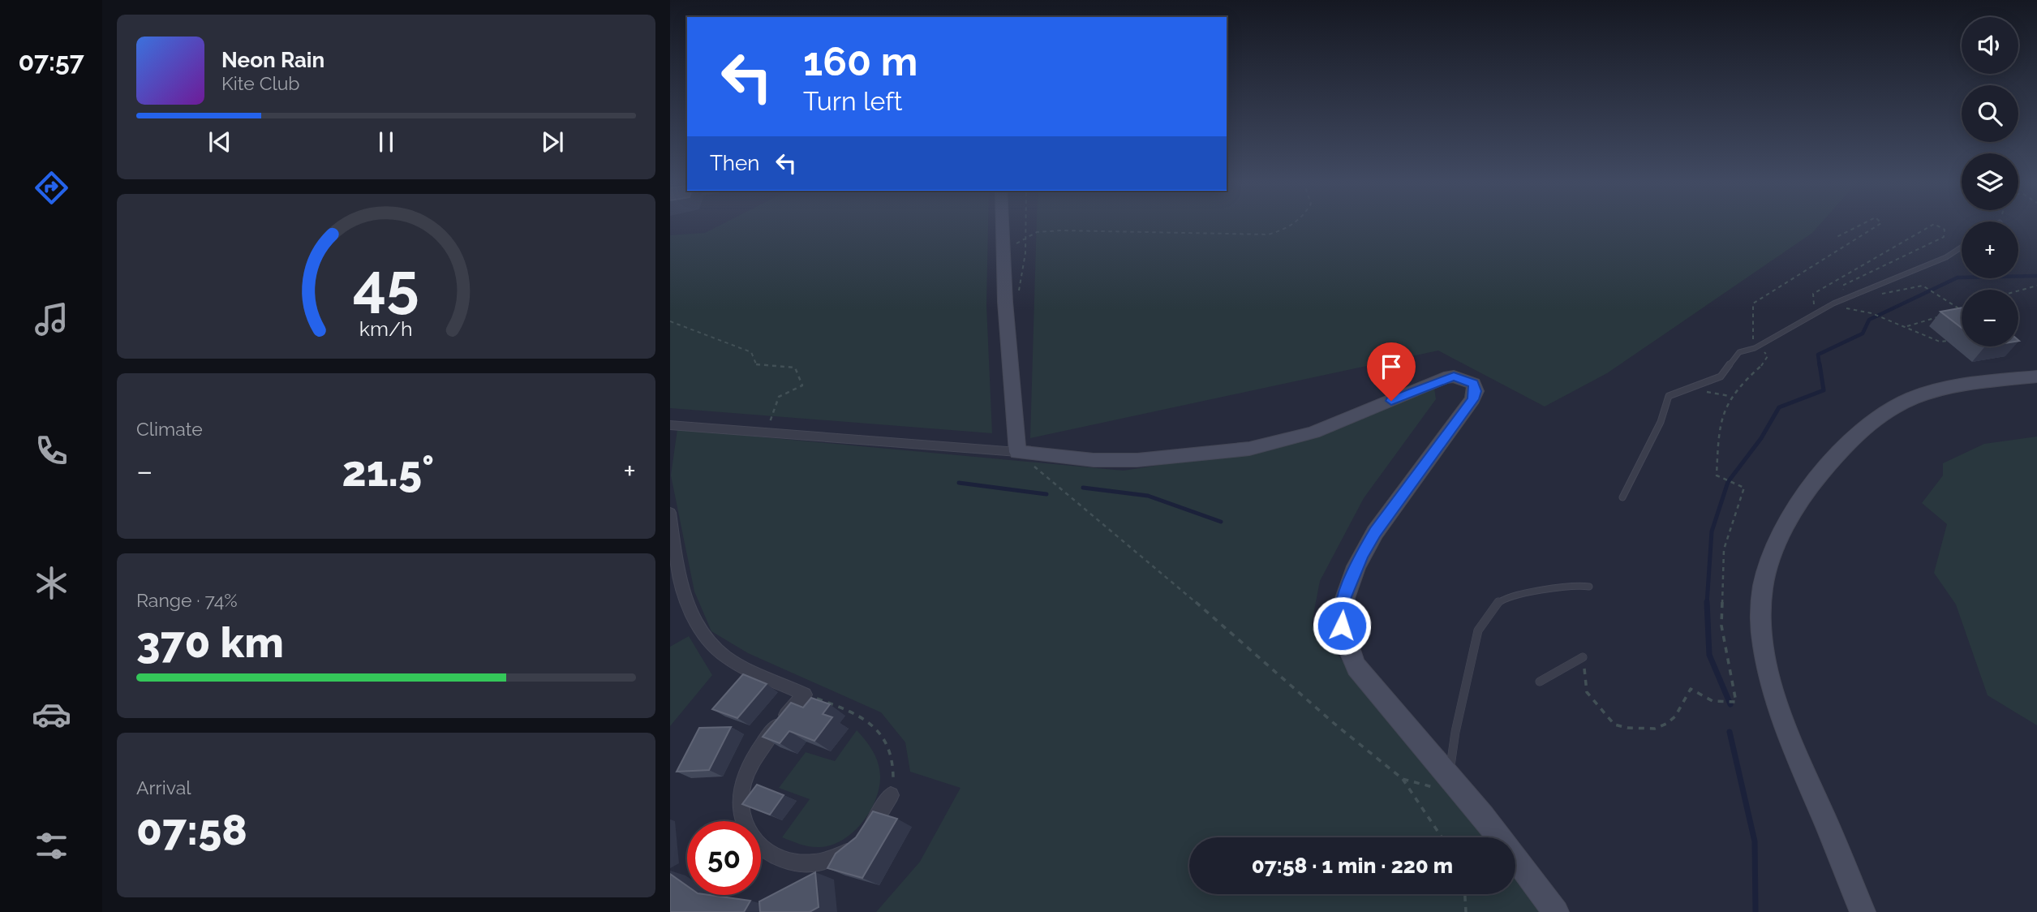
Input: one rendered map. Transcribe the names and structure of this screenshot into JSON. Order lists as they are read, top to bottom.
{
  "page": {
    "tabs": "07:57",
    "map_buttons": ["+", "−"],
    "turn": ["160 m", "Turn left"],
    "song": ["Neon Rain", "Kite Club"],
    "then": "Then",
    "tile": [
      "Climate",
      ["Range · 74%", "370 km"],
      ["Arrival", "07:58"]
    ],
    "heat": ["−", "21.5°", "+"],
    "limit": "50",
    "trip": "07:58 · 1 min · 220 m",
    "gauge": ["45", "km/h"]
  }
}
